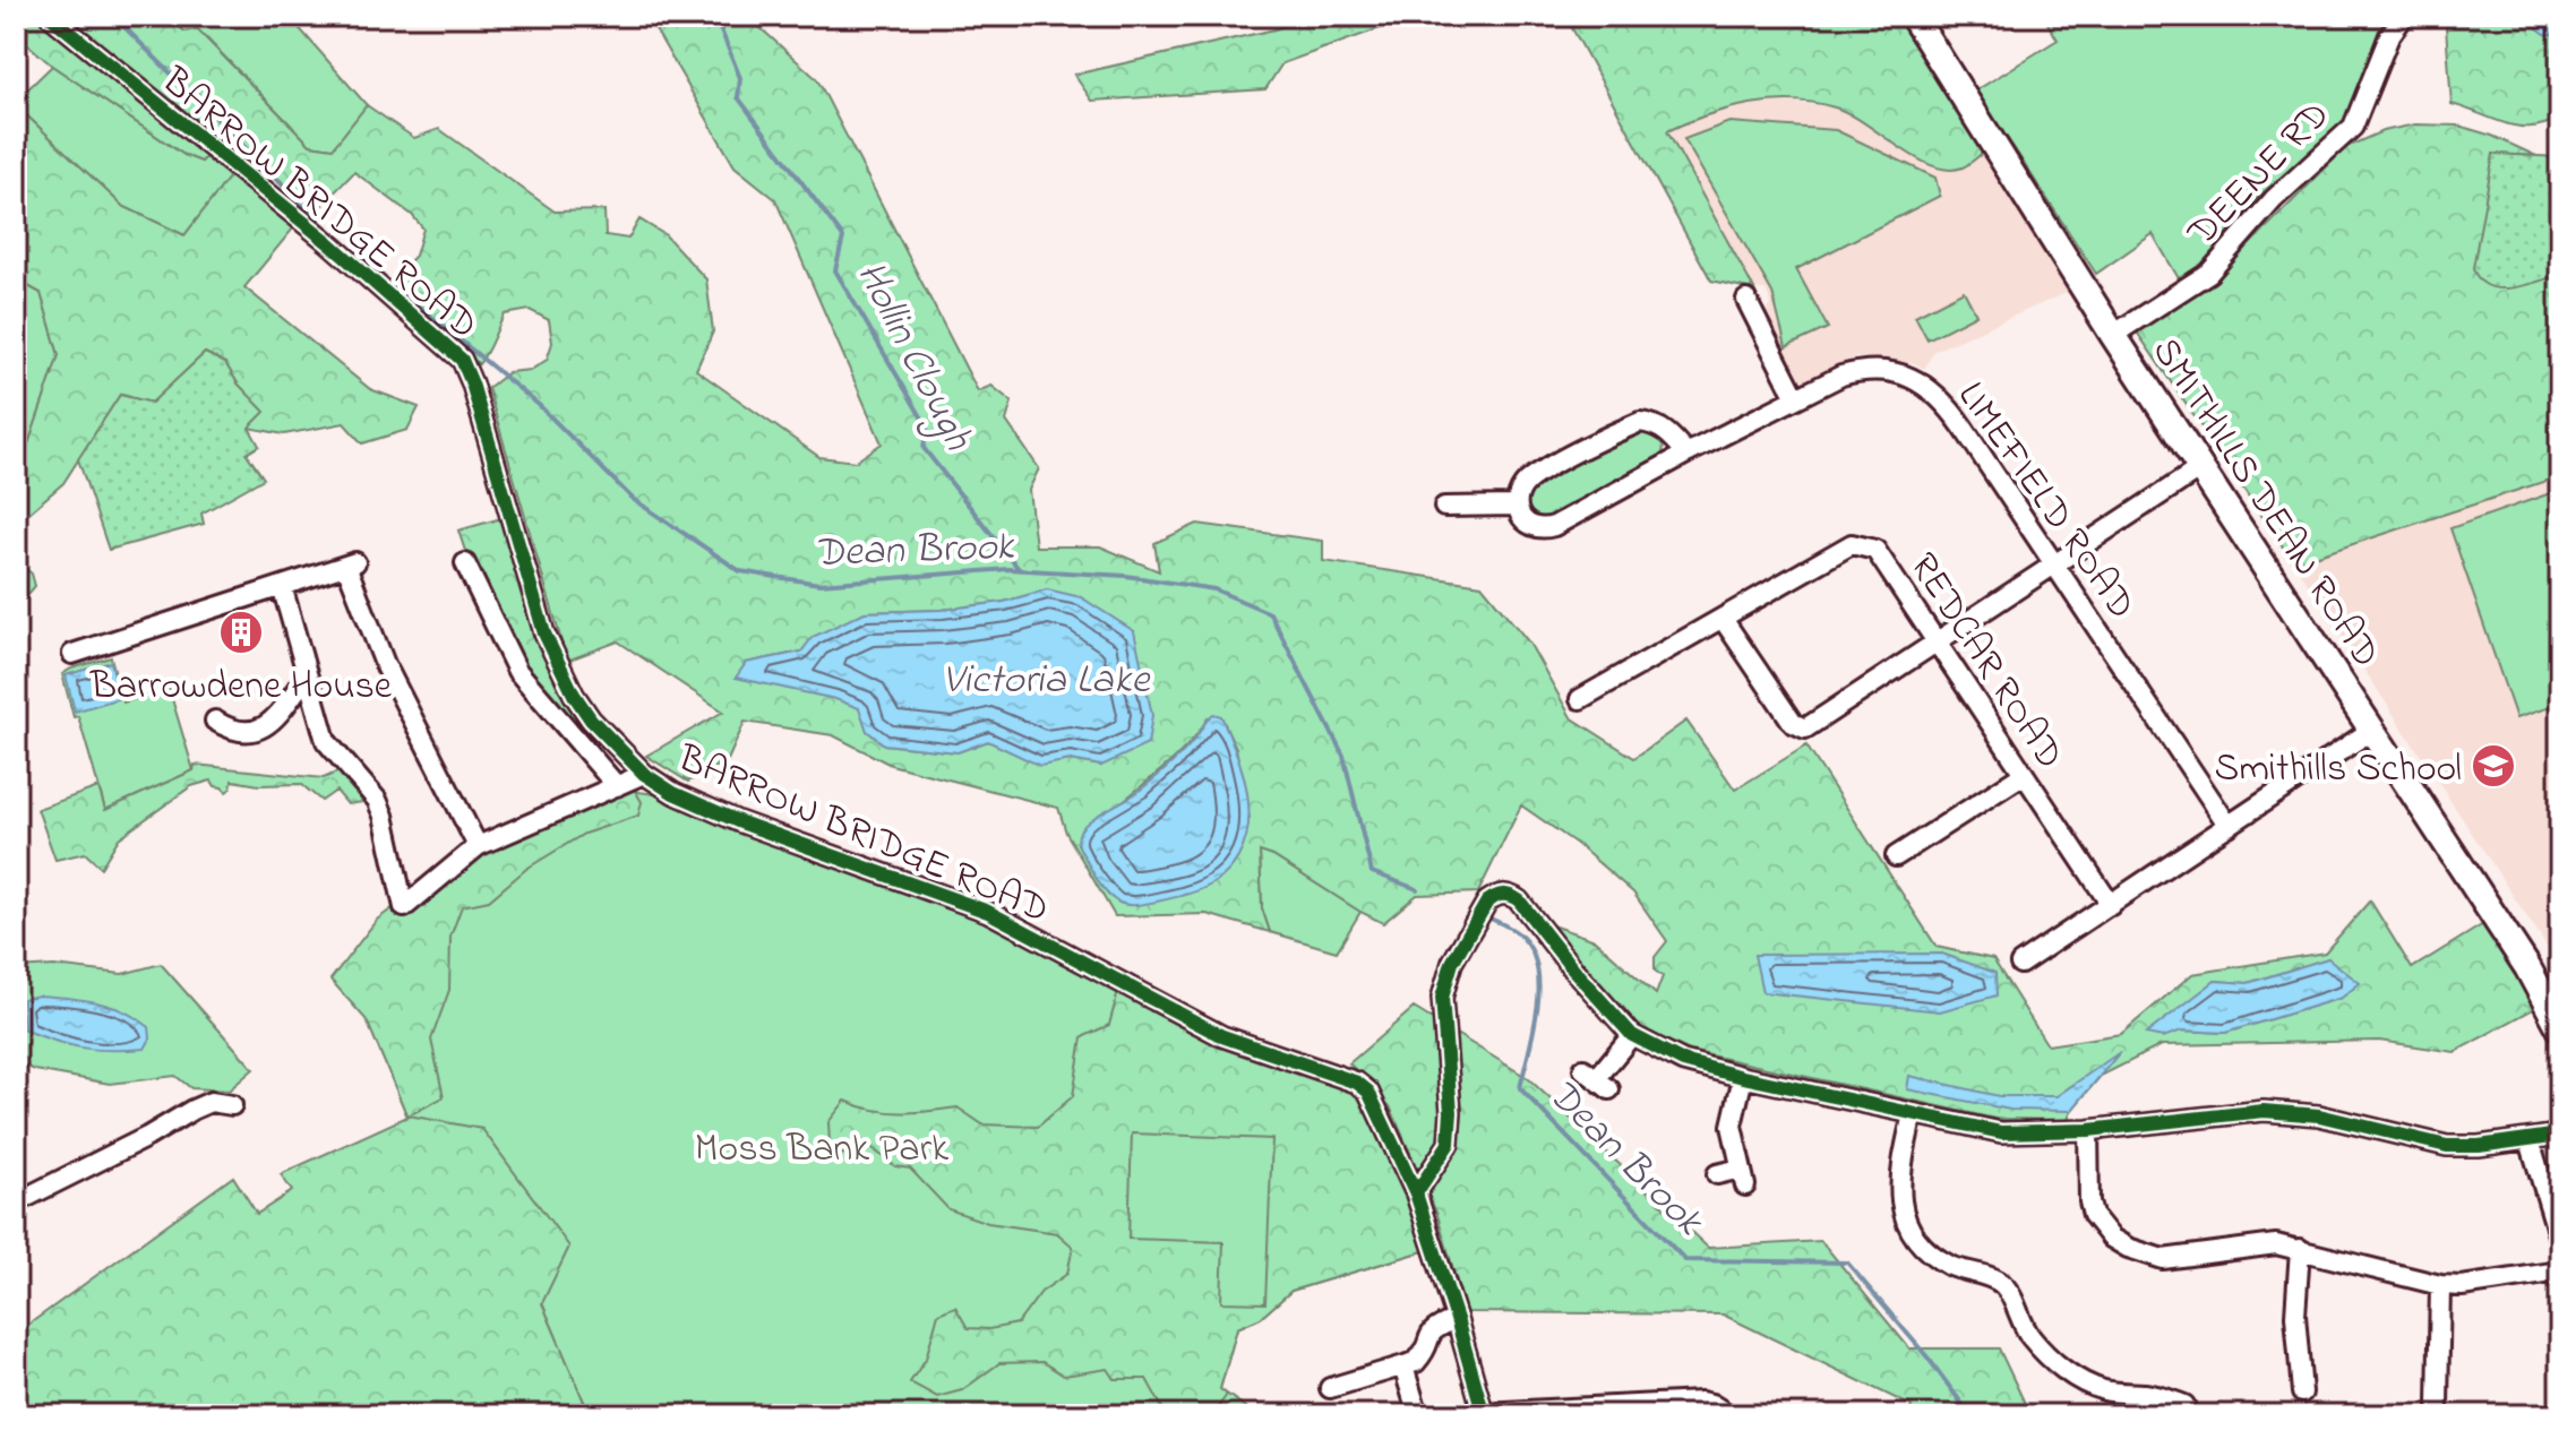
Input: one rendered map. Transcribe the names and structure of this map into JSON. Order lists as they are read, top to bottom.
{
  "streets": {
    "street": [
      "DEENE RD",
      "BARROW BRIDGE ROAD",
      "LIMEFIELD ROAD",
      "SMITHILLS DEAN ROAD",
      "REDCAR ROAD"
    ]
  },
  "crossings": [
    ["DEENE RD", "SMITHILLS DEAN ROAD"]
  ],
  "water": ["Hollin Clough", "Dean Brook", "Victoria Lake"],
  "parks": ["Moss Bank Park"],
  "places": {
    "building": ["Barrowdene House"],
    "school or university": ["Smithills School"]
  }
}
